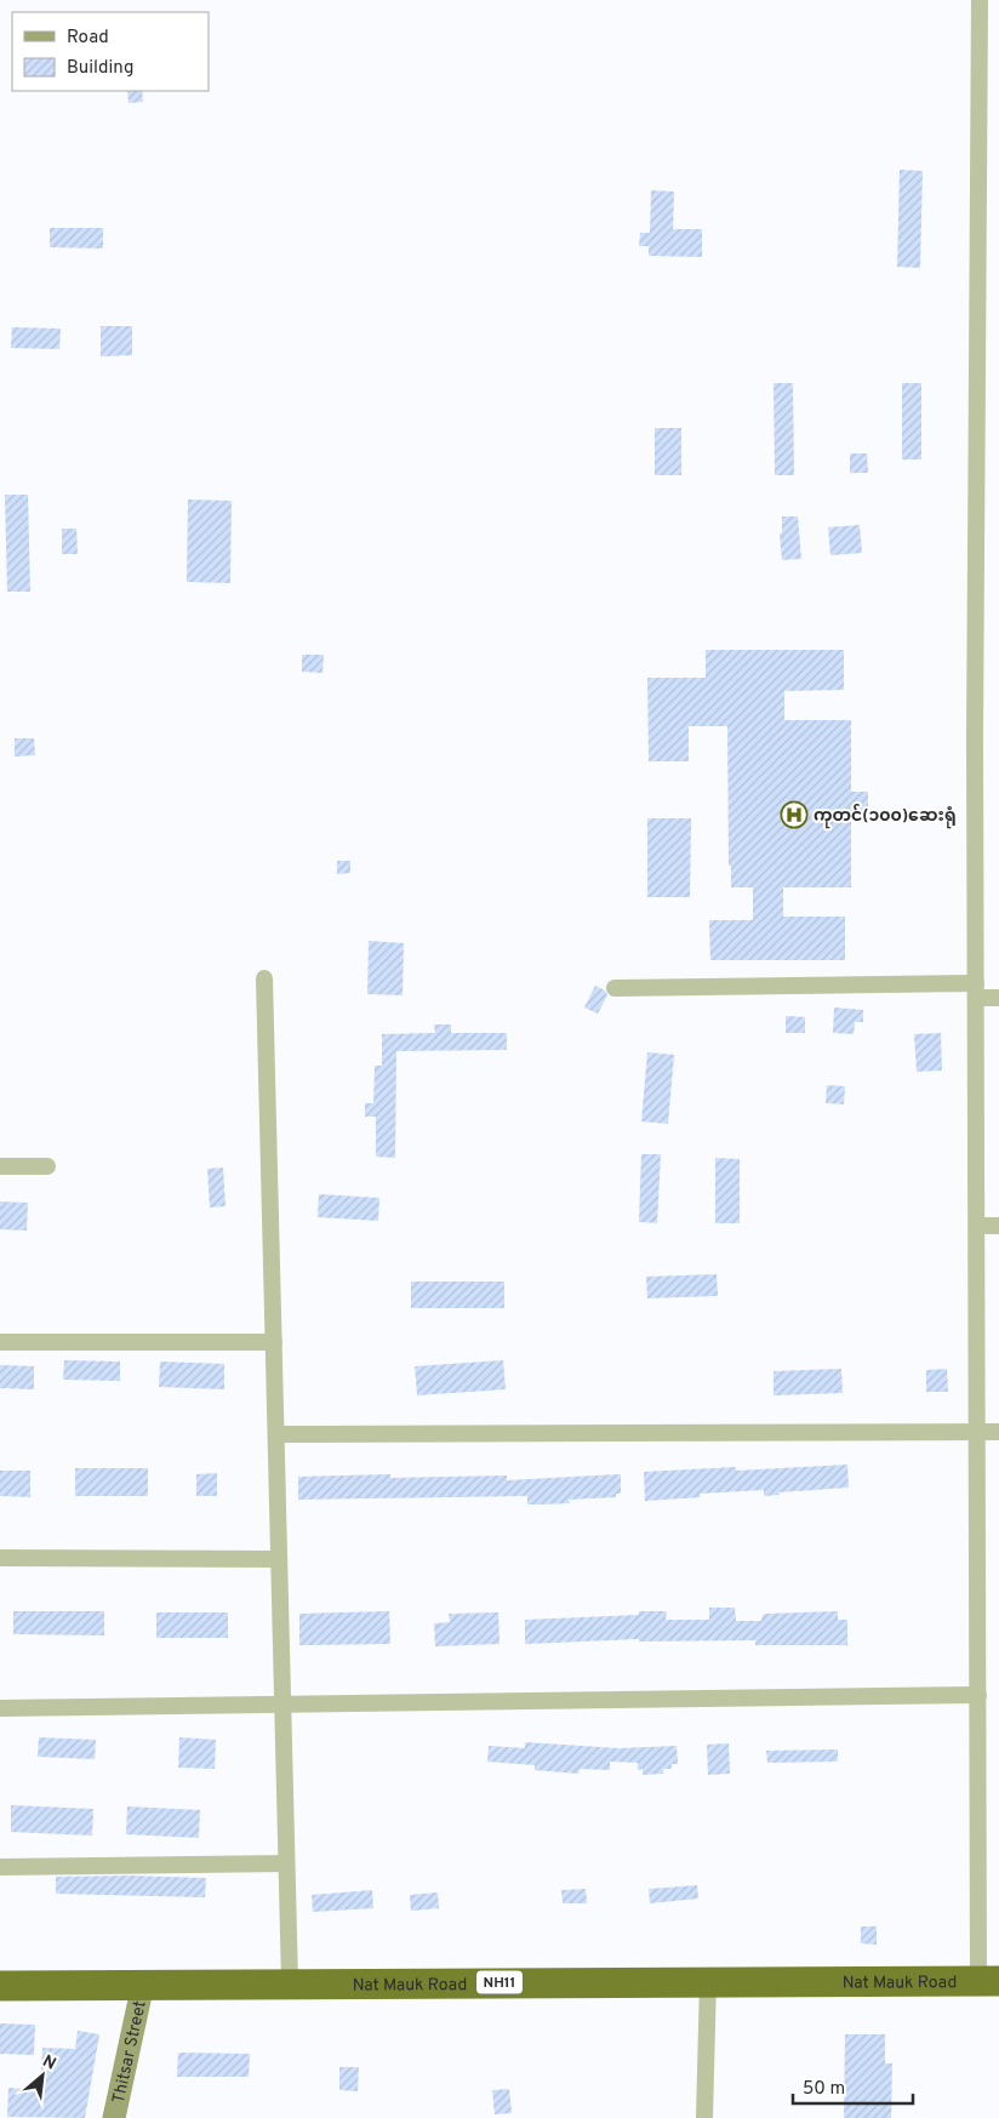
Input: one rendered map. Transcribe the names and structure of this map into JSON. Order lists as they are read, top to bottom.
{
  "streets": {
    "highway": ["Nat Mauk Road", "NH11"],
    "street": ["Thitsar Street"]
  },
  "crossings": [
    ["Nat Mauk Road", "Thitsar Street"]
  ],
  "places": {
    "hospital": ["ကုတင်(၁၀၀)ဆေးရုံ"]
  },
  "legend": ["Road", "Building"],
  "scale_bar": "50 m",
  "north": "top right"
}
